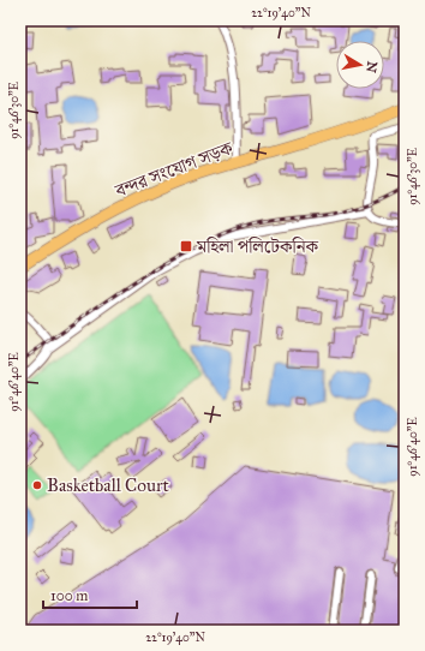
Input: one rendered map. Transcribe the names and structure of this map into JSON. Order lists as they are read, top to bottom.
{
  "streets": {
    "highway": ["বন্দর সংযোগ সড়ক"]
  },
  "places": {
    "transit": ["মহিলা পলিটেকনিক"],
    "other": ["Basketball Court"]
  },
  "scale_bar": "100 m",
  "north": "right",
  "coordinates": ["22°19'40\"N", "91°46'30\"E", "91°46'40\"E"]
}
